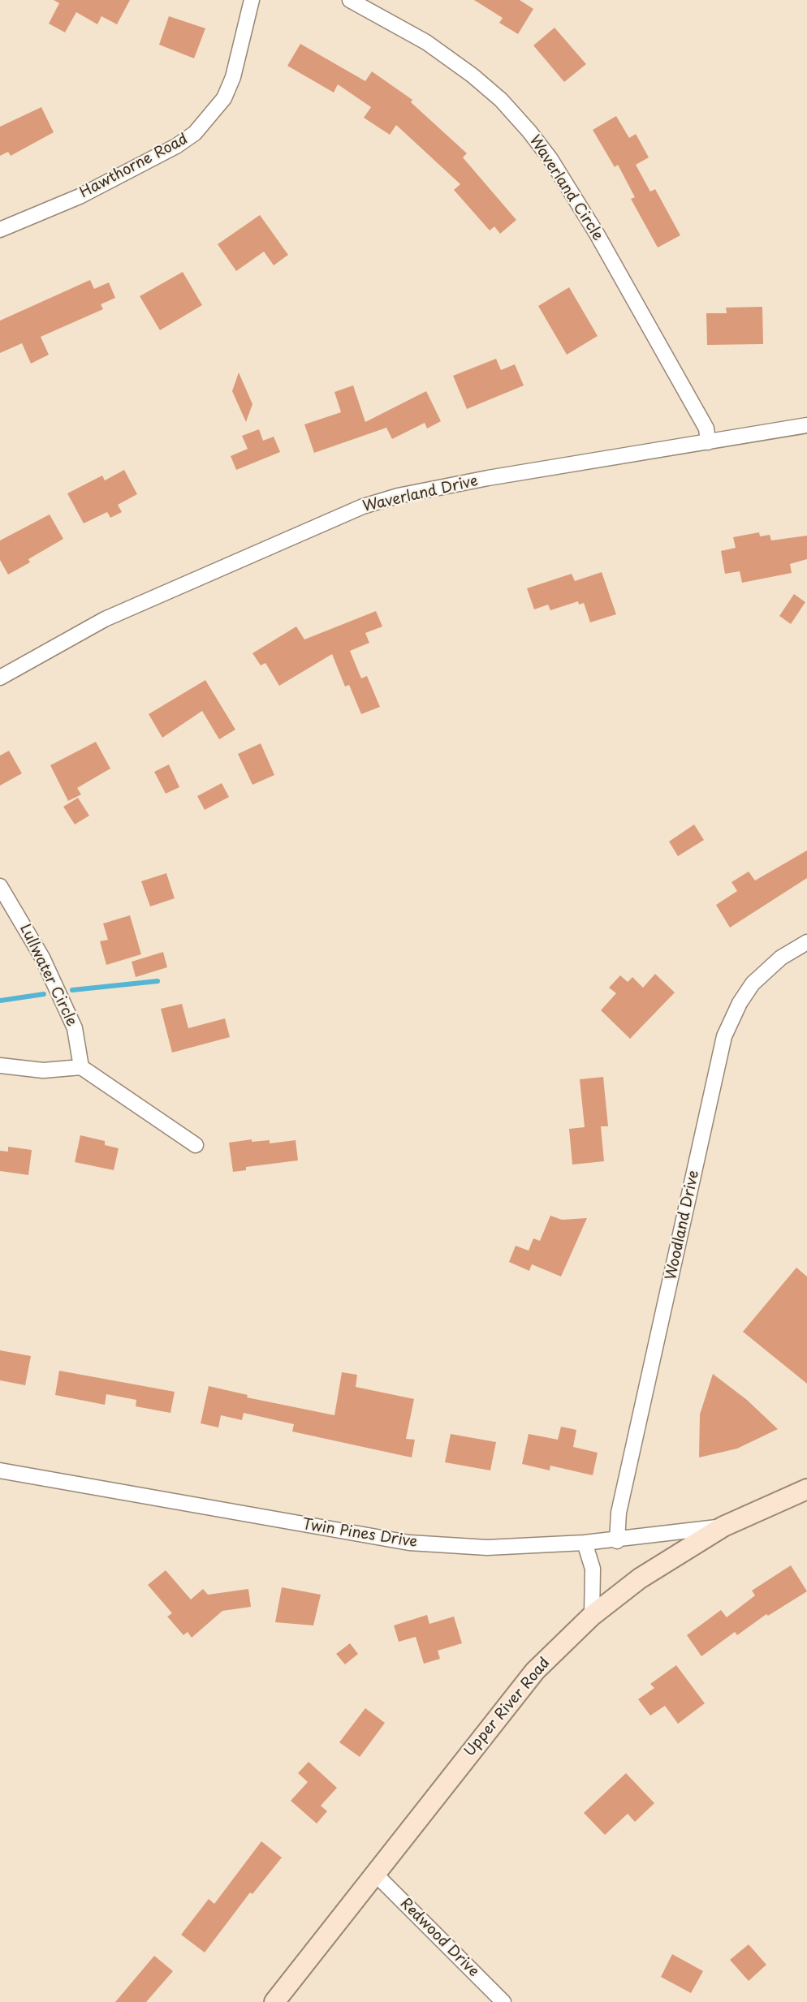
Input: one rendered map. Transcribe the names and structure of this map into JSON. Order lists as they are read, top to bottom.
{
  "streets": {
    "street": [
      "Hawthorne Road",
      "Waverland Circle",
      "Waverland Drive",
      "Lullwater Circle",
      "Woodland Drive",
      "Twin Pines Drive",
      "Upper River Road",
      "Redwood Drive"
    ]
  },
  "crossings": [
    ["Waverland Circle", "Waverland Drive"],
    ["Woodland Drive", "Twin Pines Drive"],
    ["Twin Pines Drive", "Upper River Road"],
    ["Upper River Road", "Redwood Drive"]
  ]
}
